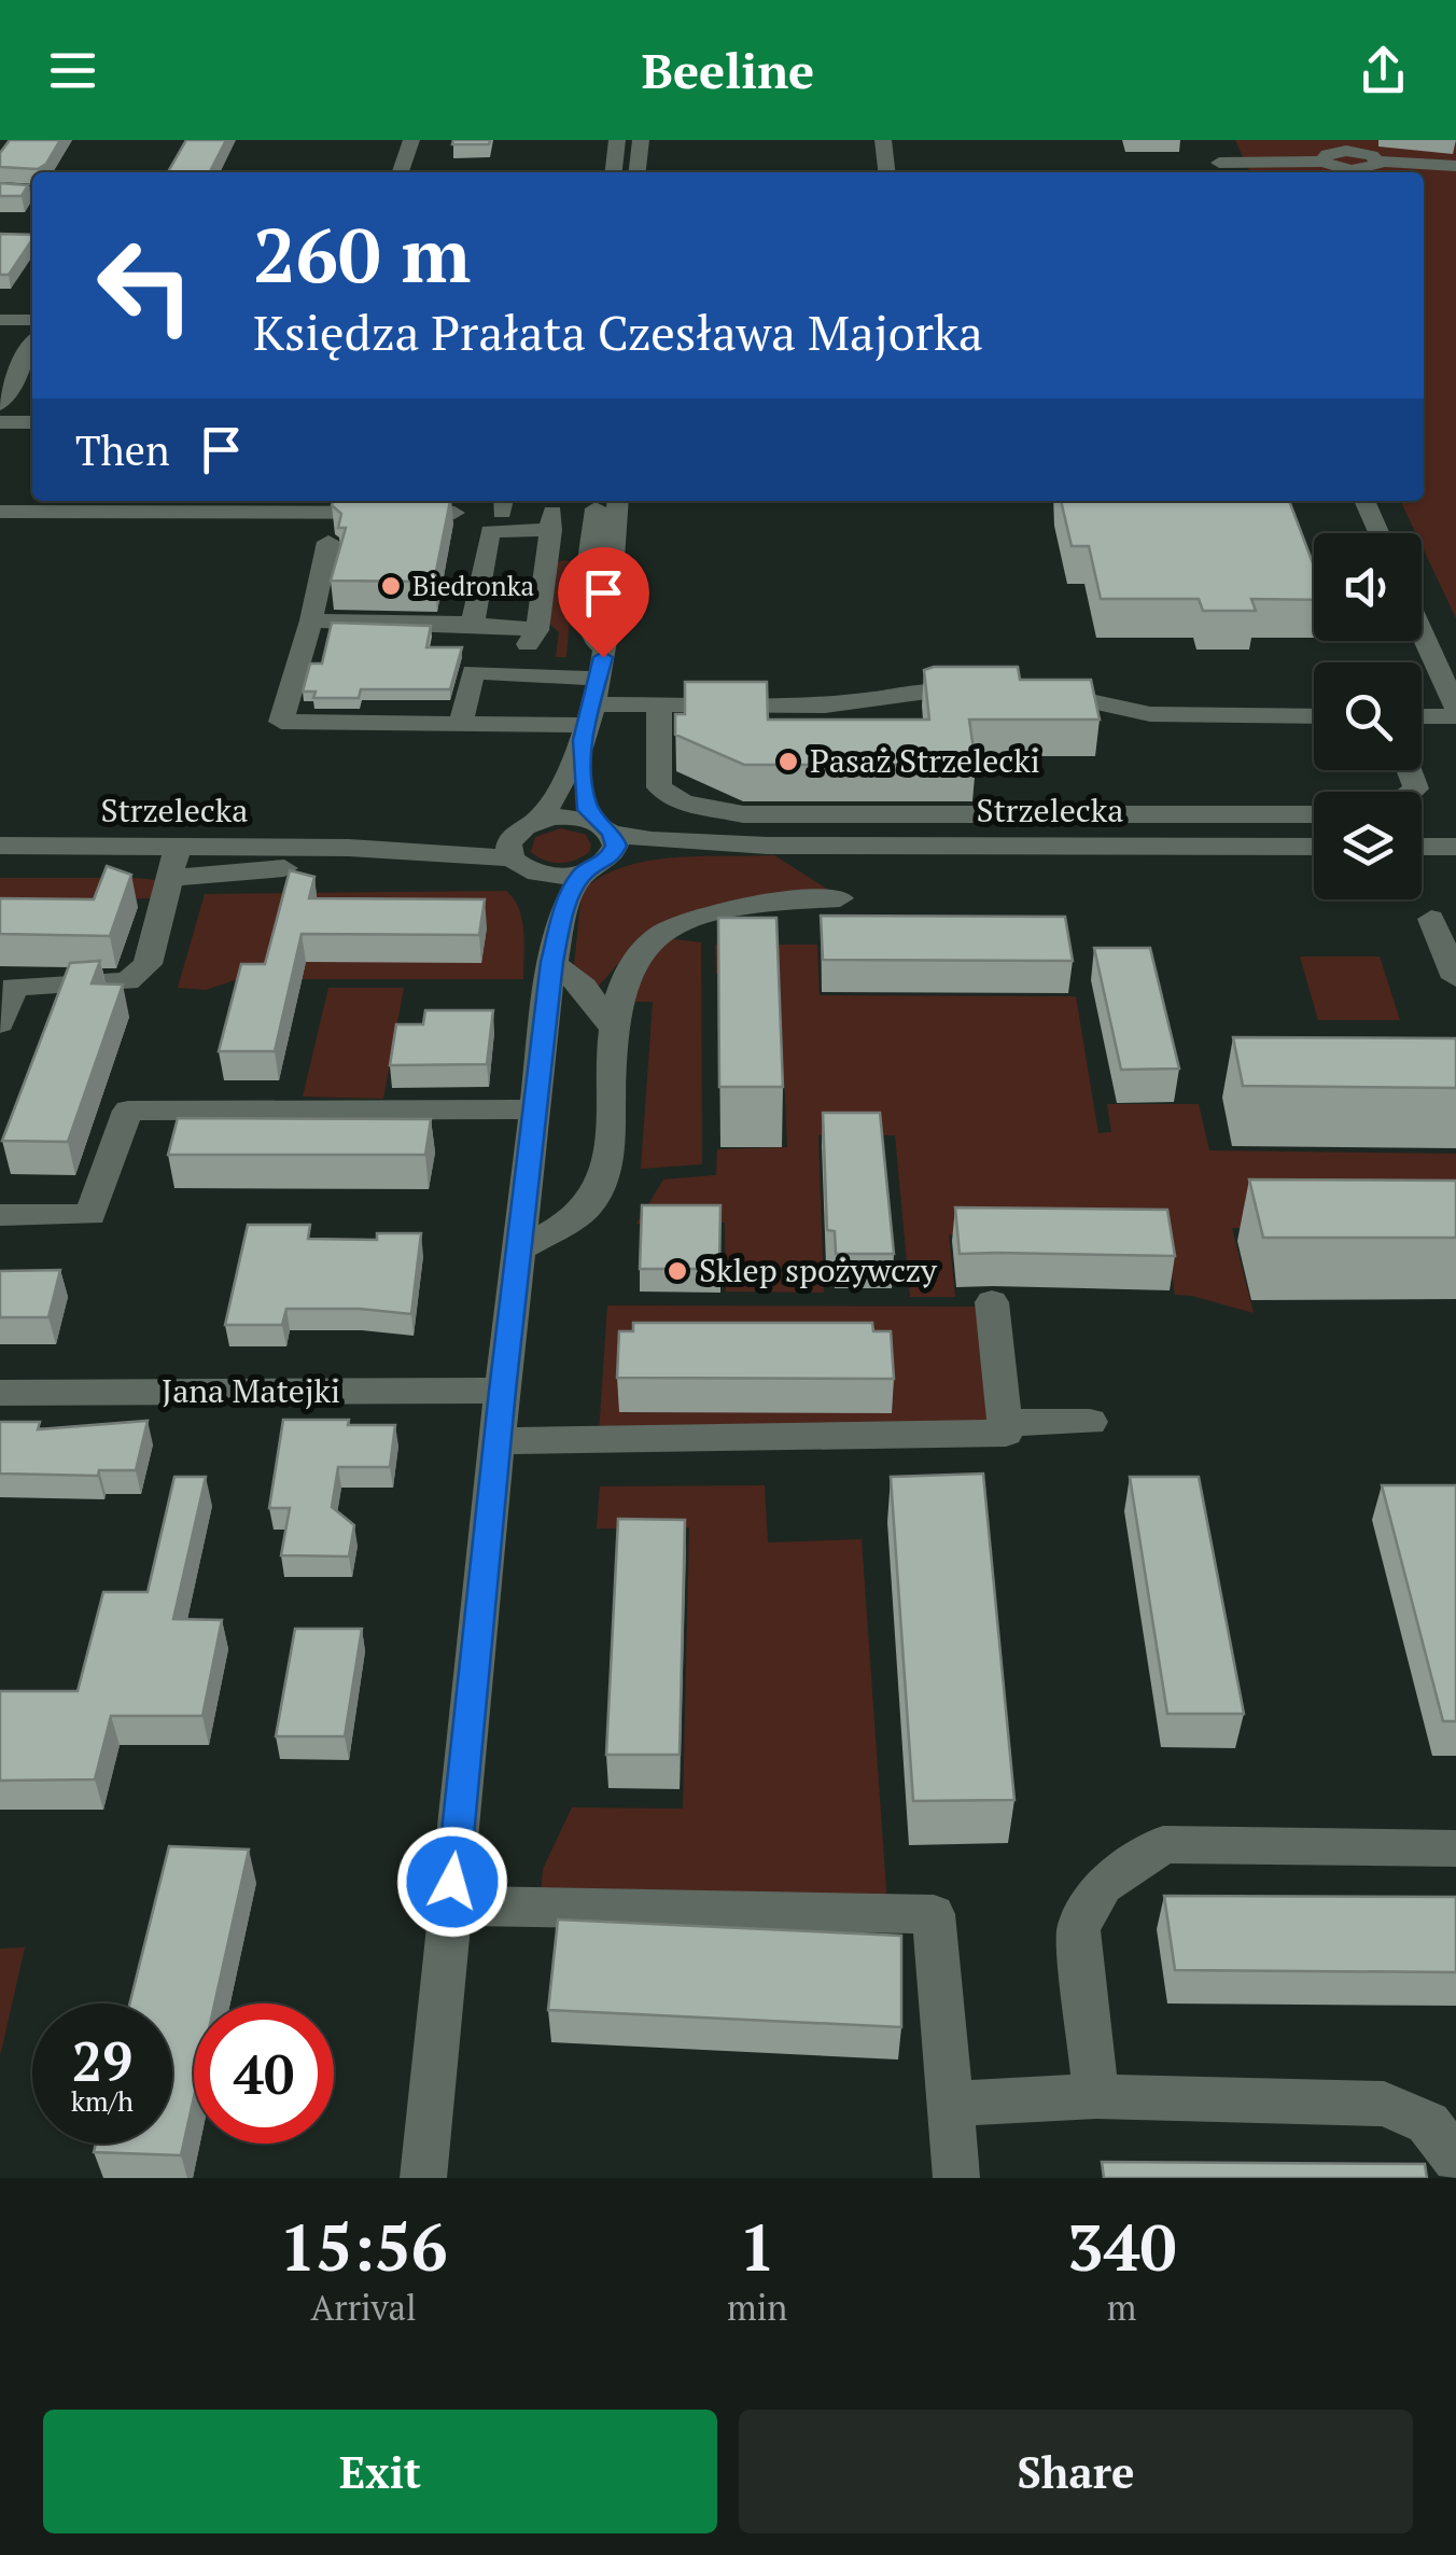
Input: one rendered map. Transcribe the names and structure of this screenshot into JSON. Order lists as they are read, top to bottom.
{
  "streets": {
    "street": ["Strzelecka", "Jana Matejki"]
  },
  "places": ["Biedronka", "Pasaż Strzelecki", "Sklep spożywczy"],
  "page": {
    "header": "Beeline",
    "turn": ["260 m", "Księdza Prałata Czesława Majorka"],
    "then": "Then",
    "speed": "29 km/h",
    "limit": "40",
    "eta": [
      "15:56",
      "Arrival",
      "1",
      "min",
      "340",
      "m"
    ],
    "buttons": ["Exit", "Share"]
  }
}
